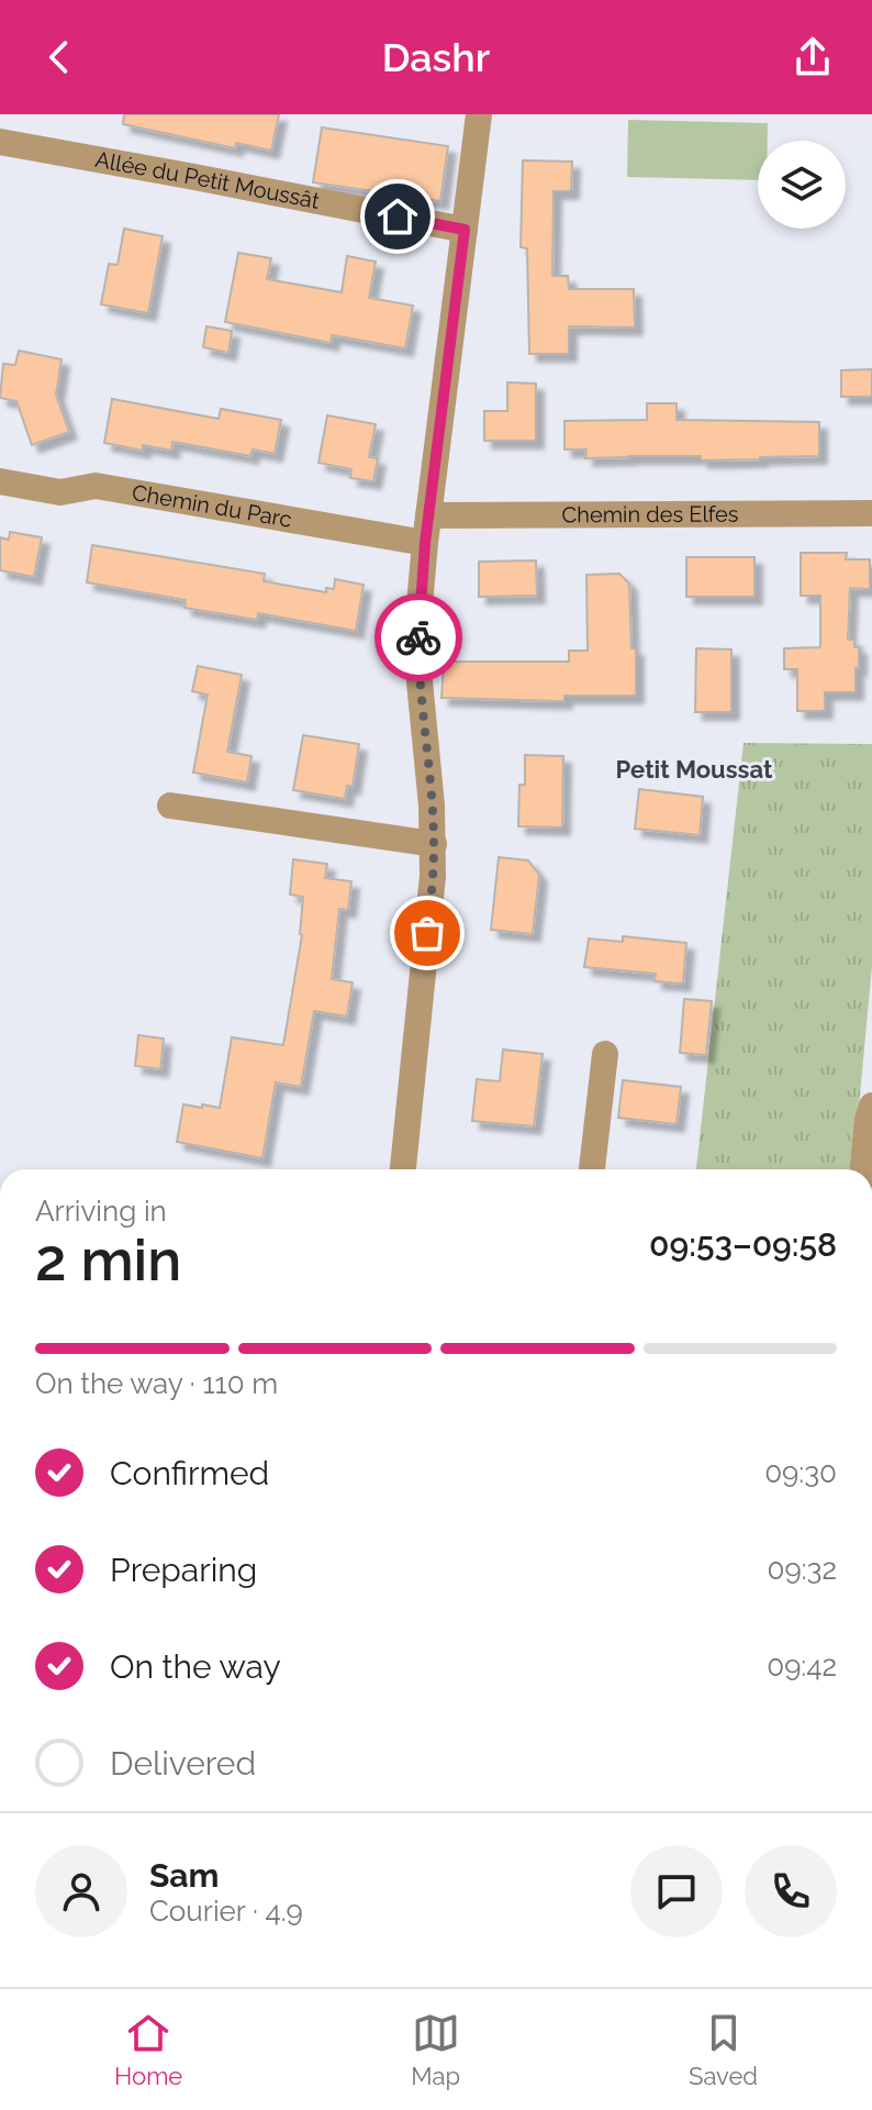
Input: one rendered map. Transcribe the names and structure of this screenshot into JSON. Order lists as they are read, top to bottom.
{
  "streets": {
    "street": ["Allée du Petit Moussât", "Chemin du Parc", "Chemin des Elfes"]
  },
  "districts": ["Petit Moussat"],
  "page": {
    "header": "Dashr",
    "heading": ["2 min", "Arriving in", "09:53–09:58"],
    "panel": ["Sam", "Courier · 4.9"],
    "bar": "On the way · 110 m",
    "list": [
      ["Confirmed", "09:30"],
      ["Preparing", "09:32"],
      ["On the way", "09:42"],
      "Delivered"
    ],
    "tabs": ["Home", "Map", "Saved"]
  }
}
